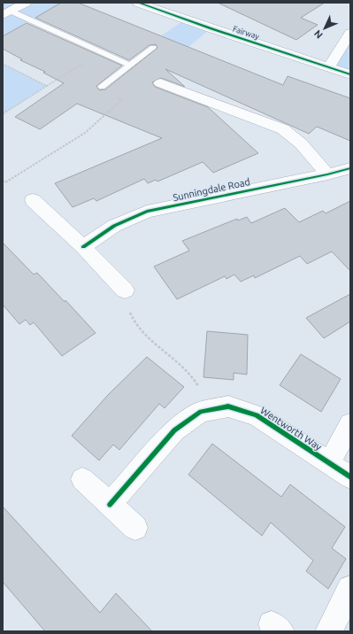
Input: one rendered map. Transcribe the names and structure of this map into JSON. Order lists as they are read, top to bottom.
{
  "streets": {
    "street": ["Fairway", "Sunningdale Road", "Wentworth Way"]
  },
  "north": "bottom left"
}
